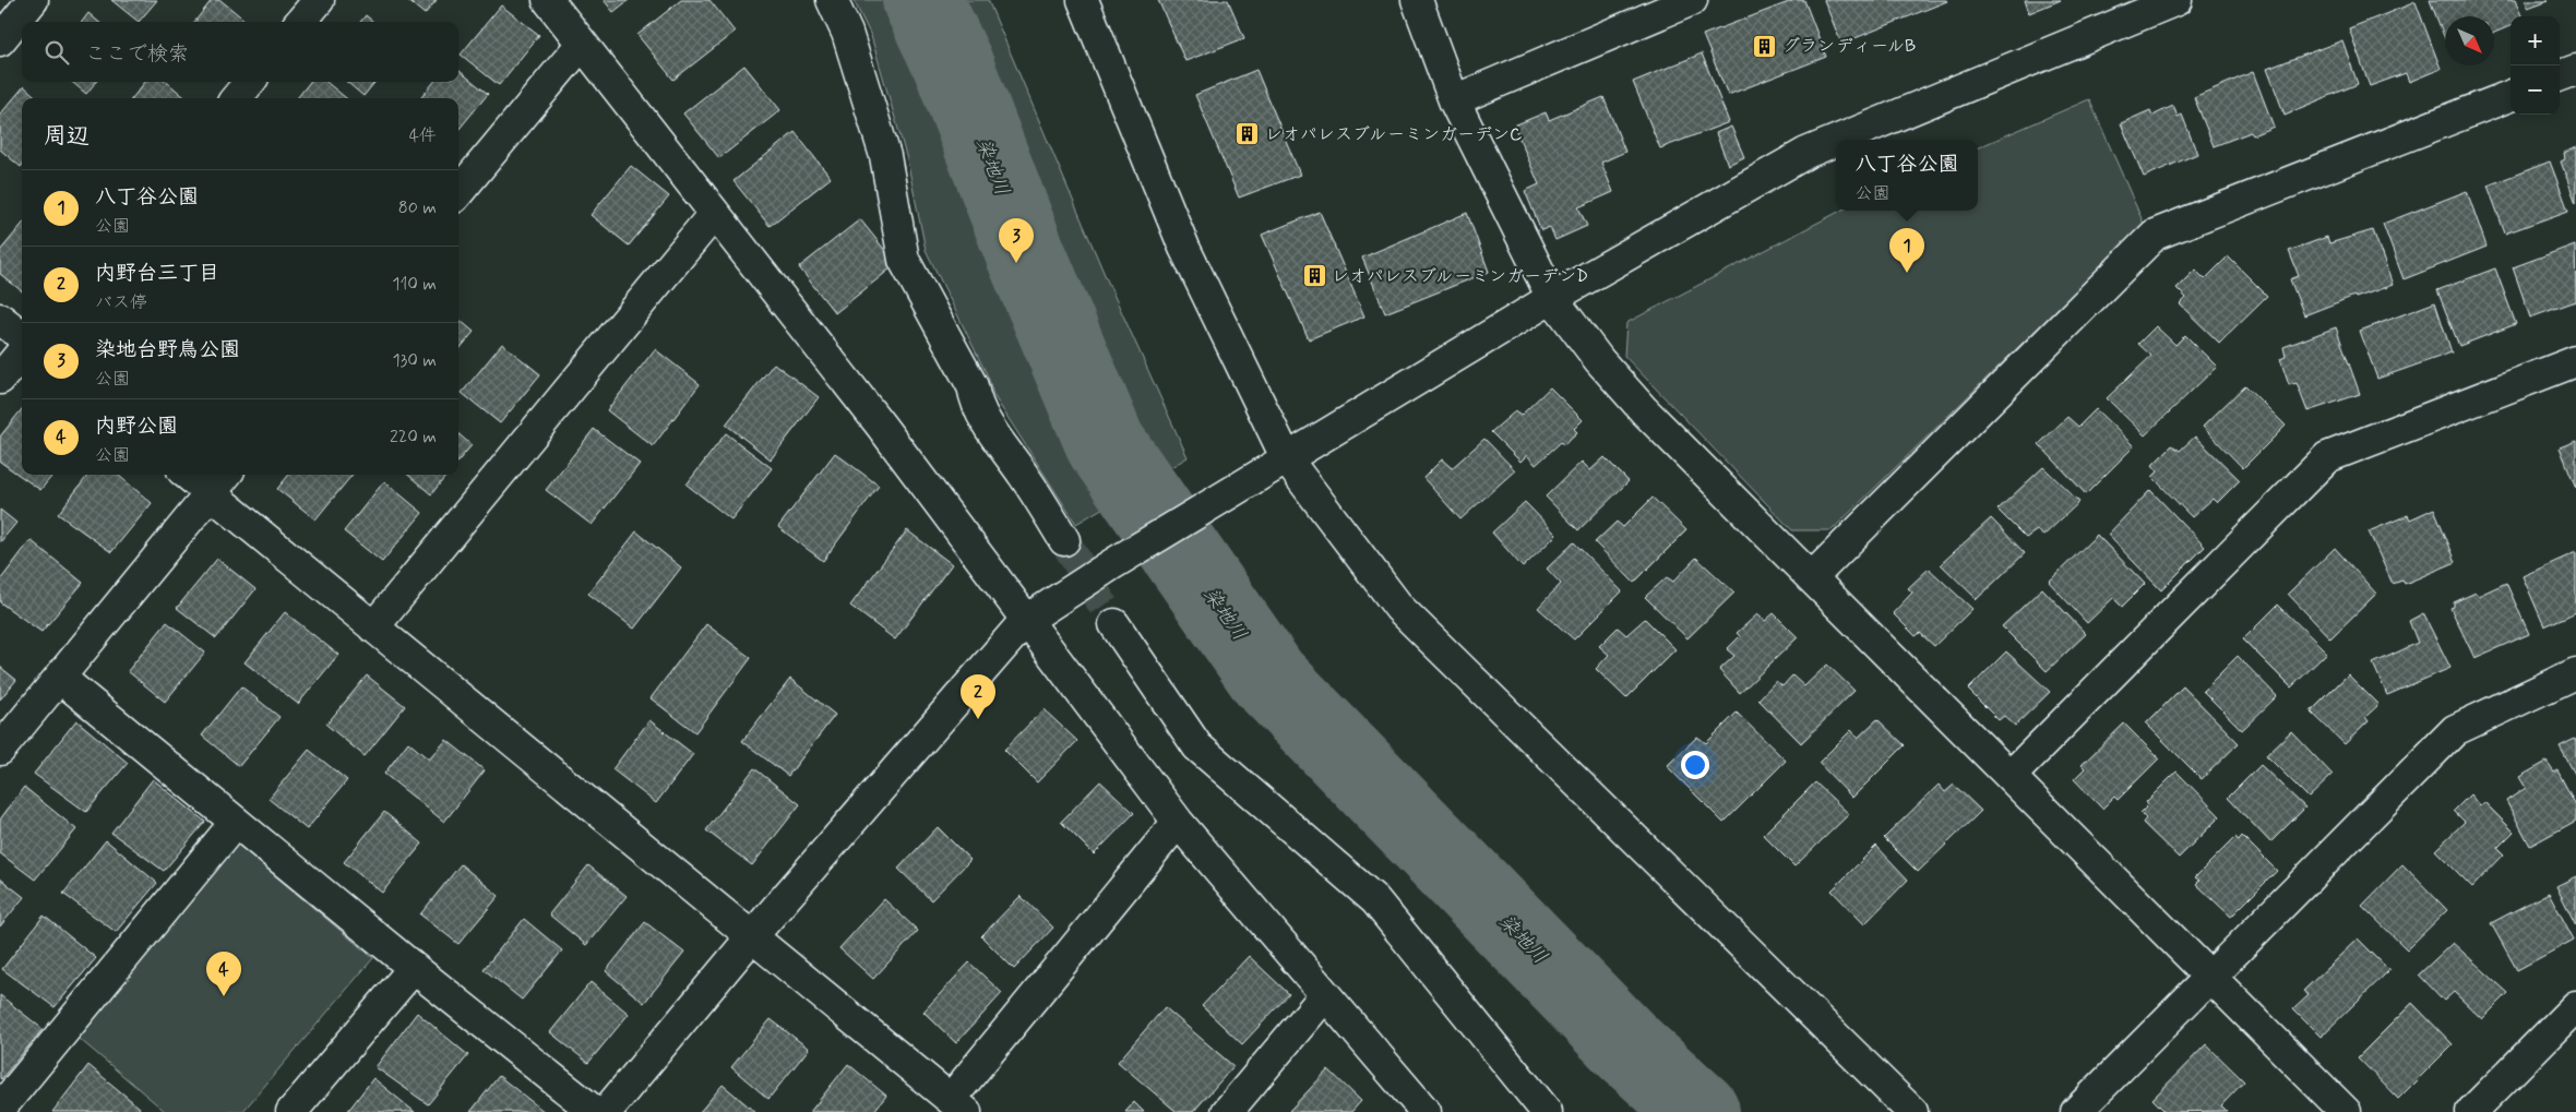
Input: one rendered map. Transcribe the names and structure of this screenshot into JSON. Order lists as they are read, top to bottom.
{
  "water": ["染地川"],
  "places": {
    "building": ["グランディールB", "レオパレスブルーミンガーデンC", "レオパレスブルーミンガーデンD"]
  },
  "north": "bottom right",
  "page": {
    "map_buttons": ["+", "−"],
    "search": "ここで検索",
    "heading": ["周辺", "4件"],
    "popup": ["八丁谷公園", "公園"],
    "list": [
      {
        "mark": "1",
        "name": "八丁谷公園",
        "note": "公園",
        "value": "80 m"
      },
      {
        "mark": "2",
        "name": "内野台三丁目",
        "note": "バス停",
        "value": "110 m"
      },
      {
        "mark": "3",
        "name": "染地台野鳥公園",
        "note": "公園",
        "value": "130 m"
      },
      {
        "mark": "4",
        "name": "内野公園",
        "note": "公園",
        "value": "220 m"
      }
    ],
    "pins": [
      "3",
      "1",
      "2",
      "4"
    ]
  }
}
